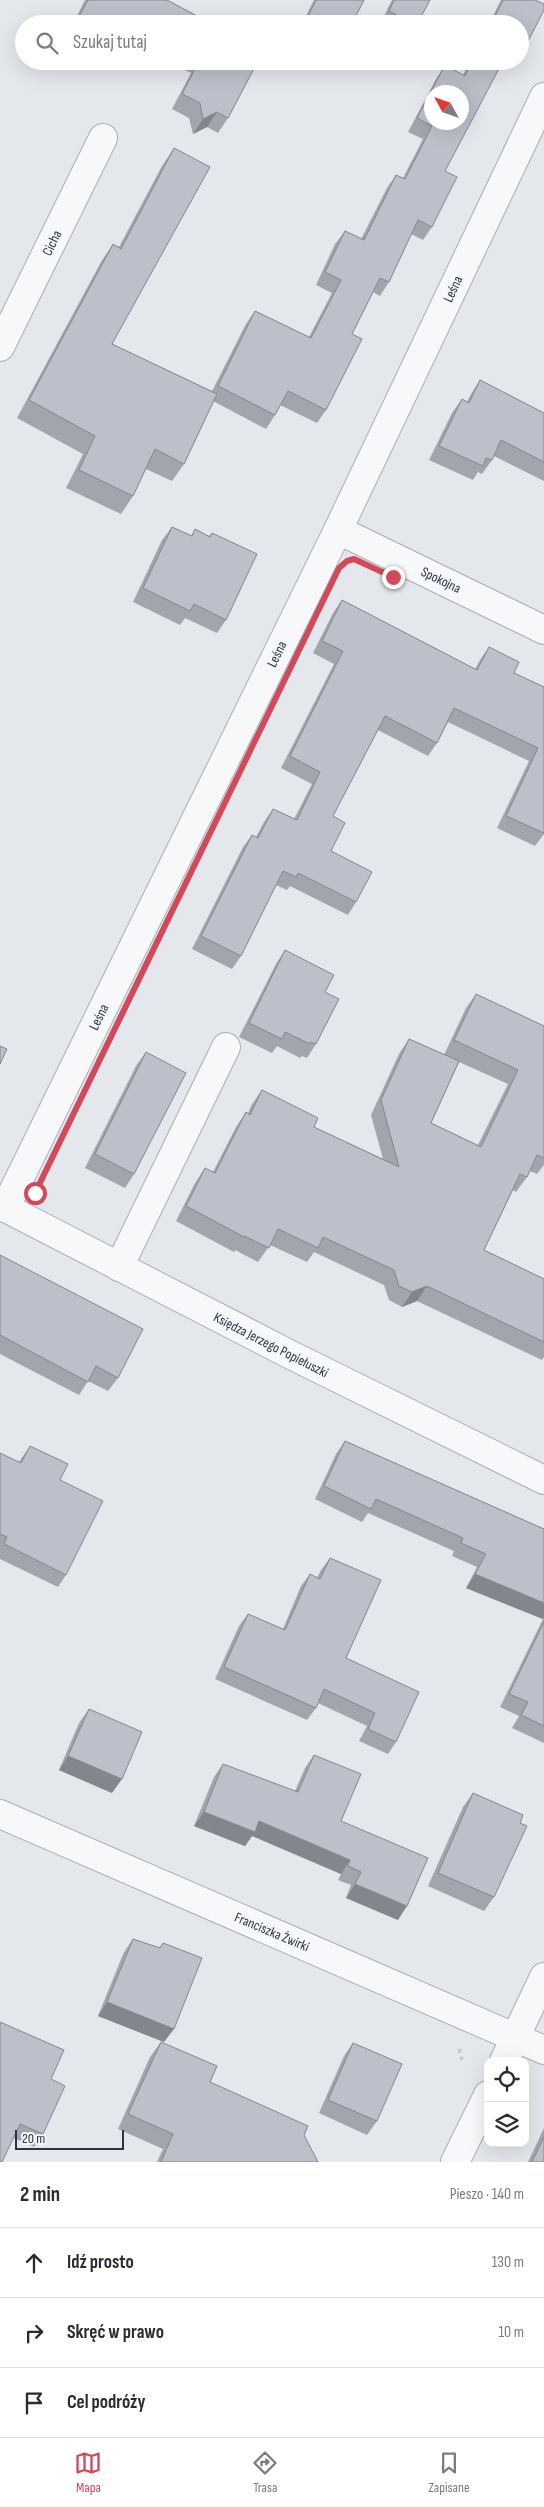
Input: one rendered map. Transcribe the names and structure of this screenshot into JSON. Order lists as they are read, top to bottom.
{
  "streets": {
    "street": [
      "Cicha",
      "Leśna",
      "Spokojna",
      "Księdza Jerzego Popiełuszki",
      "Franciszka Żwirki"
    ]
  },
  "crossings": [
    ["Leśna", "Spokojna"],
    ["Leśna", "Księdza Jerzego Popiełuszki"]
  ],
  "scale_bar": "20 m",
  "north": "top left",
  "page": {
    "search": "Szukaj tutaj",
    "scale": "20 m",
    "heading": ["2 min", "Pieszo · 140 m"],
    "list": [
      ["Idź prosto", "130 m"],
      ["Skręć w prawo", "10 m"],
      "Cel podróży"
    ],
    "nav": ["Mapa", "Trasa", "Zapisane"]
  }
}
